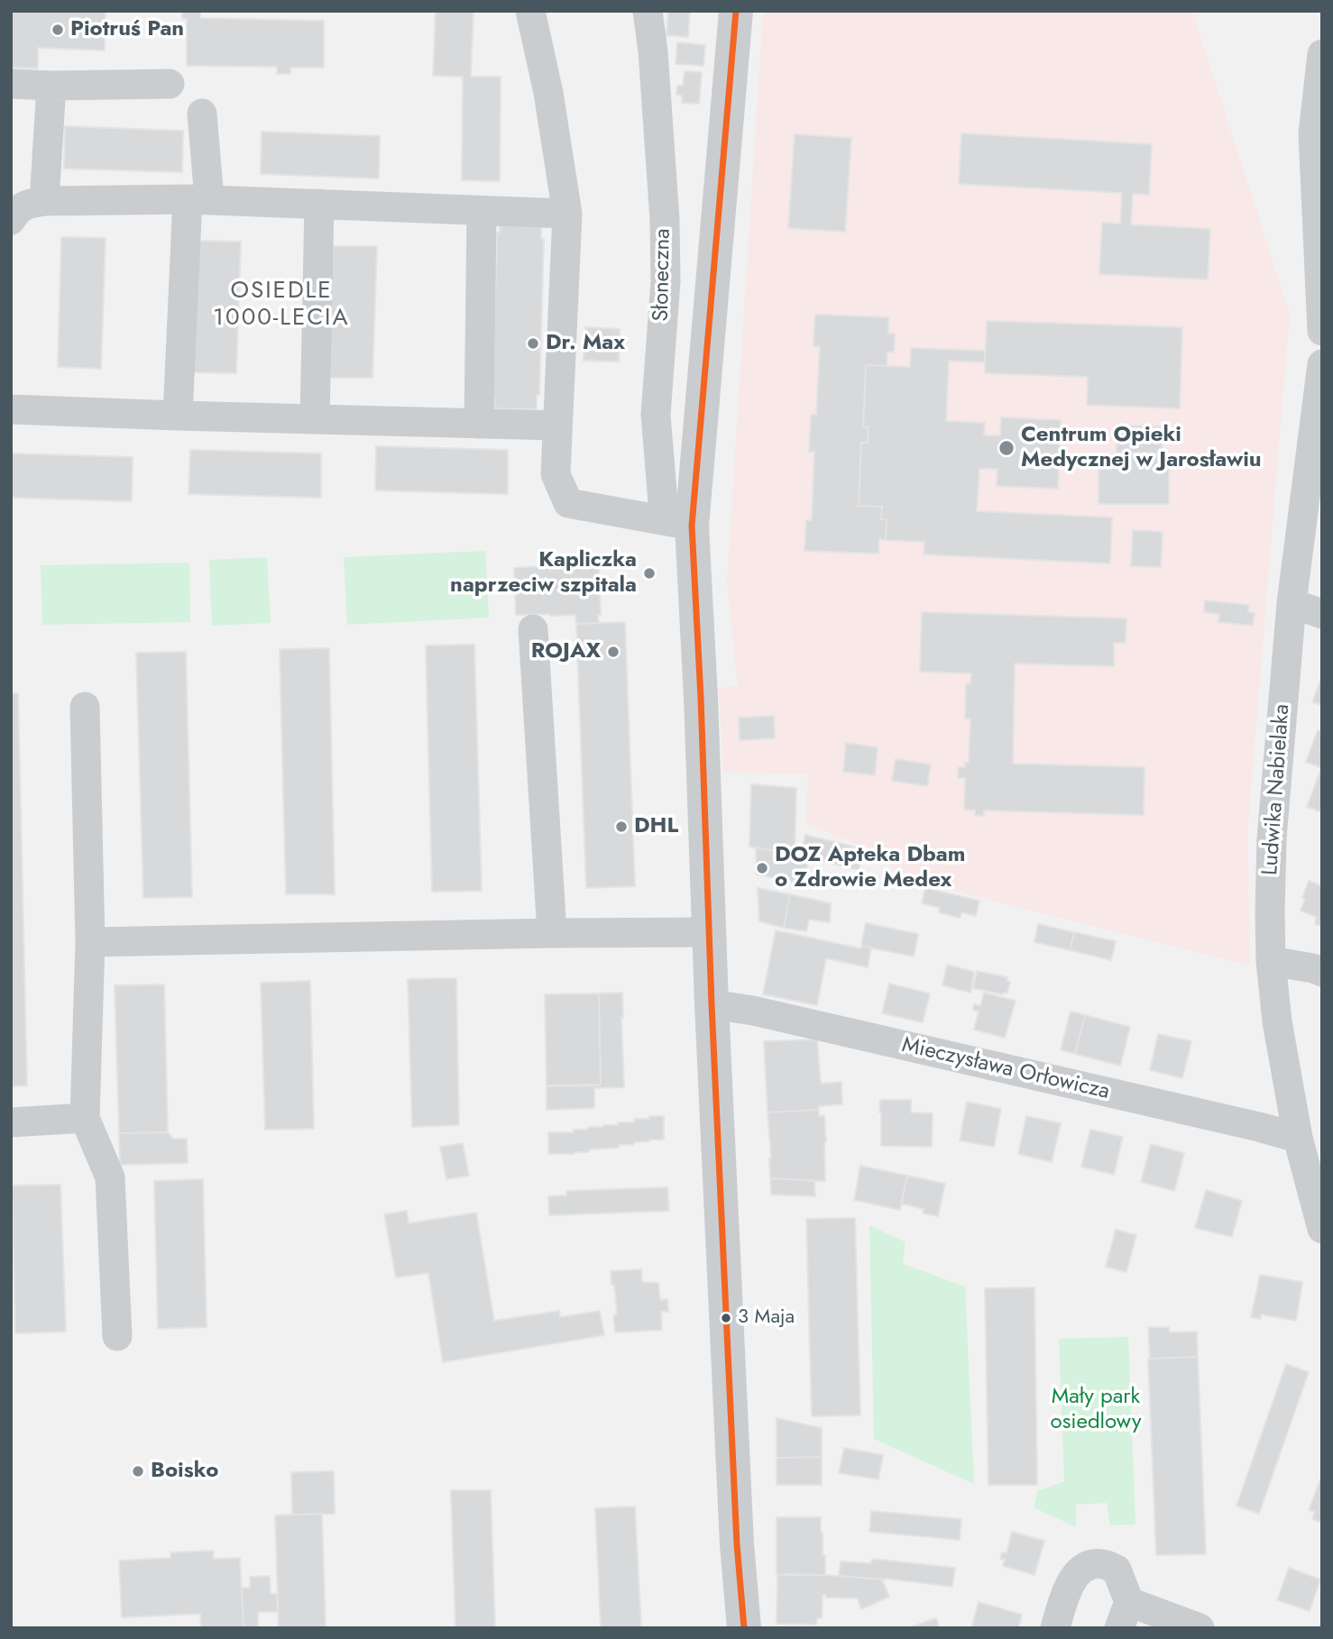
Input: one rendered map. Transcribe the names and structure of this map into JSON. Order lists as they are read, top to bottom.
{
  "streets": {
    "street": ["Słoneczna", "Ludwika Nabielaka", "Mieczysława Orłowicza"]
  },
  "crossings": [
    ["Ludwika Nabielaka", "Mieczysława Orłowicza"]
  ],
  "districts": ["OSIEDLE 1000-LECIA"],
  "parks": ["Mały park osiedlowy"],
  "places": [
    "Piotruś Pan",
    "Dr. Max",
    "Centrum Opieki Medycznej w Jarosławiu",
    "Kapliczka naprzeciw szpitala",
    "ROJAX",
    "DHL",
    "DOZ Apteka Dbam o Zdrowie Medex",
    "3 Maja",
    "Boisko"
  ]
}
